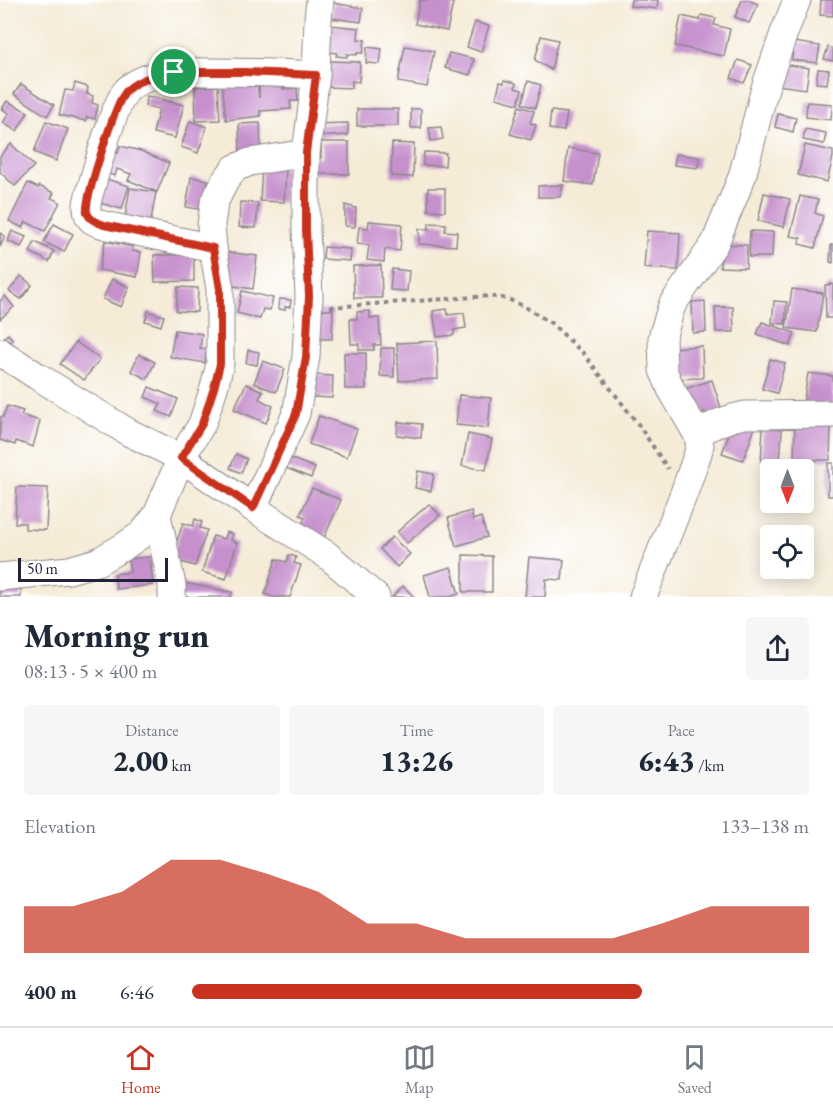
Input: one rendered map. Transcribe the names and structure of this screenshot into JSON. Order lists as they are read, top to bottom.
{
  "scale_bar": "50 m",
  "north": "bottom",
  "page": {
    "scale": "50 m",
    "heading": ["Morning run", "08:13 · 5 × 400 m"],
    "stats": [
      ["Distance", "2.00 km"],
      ["Time", "13:26"],
      ["Pace", "6:43 /km"]
    ],
    "chart": ["Elevation", "133–138 m"],
    "list": [
      {
        "name": "400 m",
        "note": "6:46"
      }
    ],
    "tabs": ["Home", "Map", "Saved"]
  }
}
